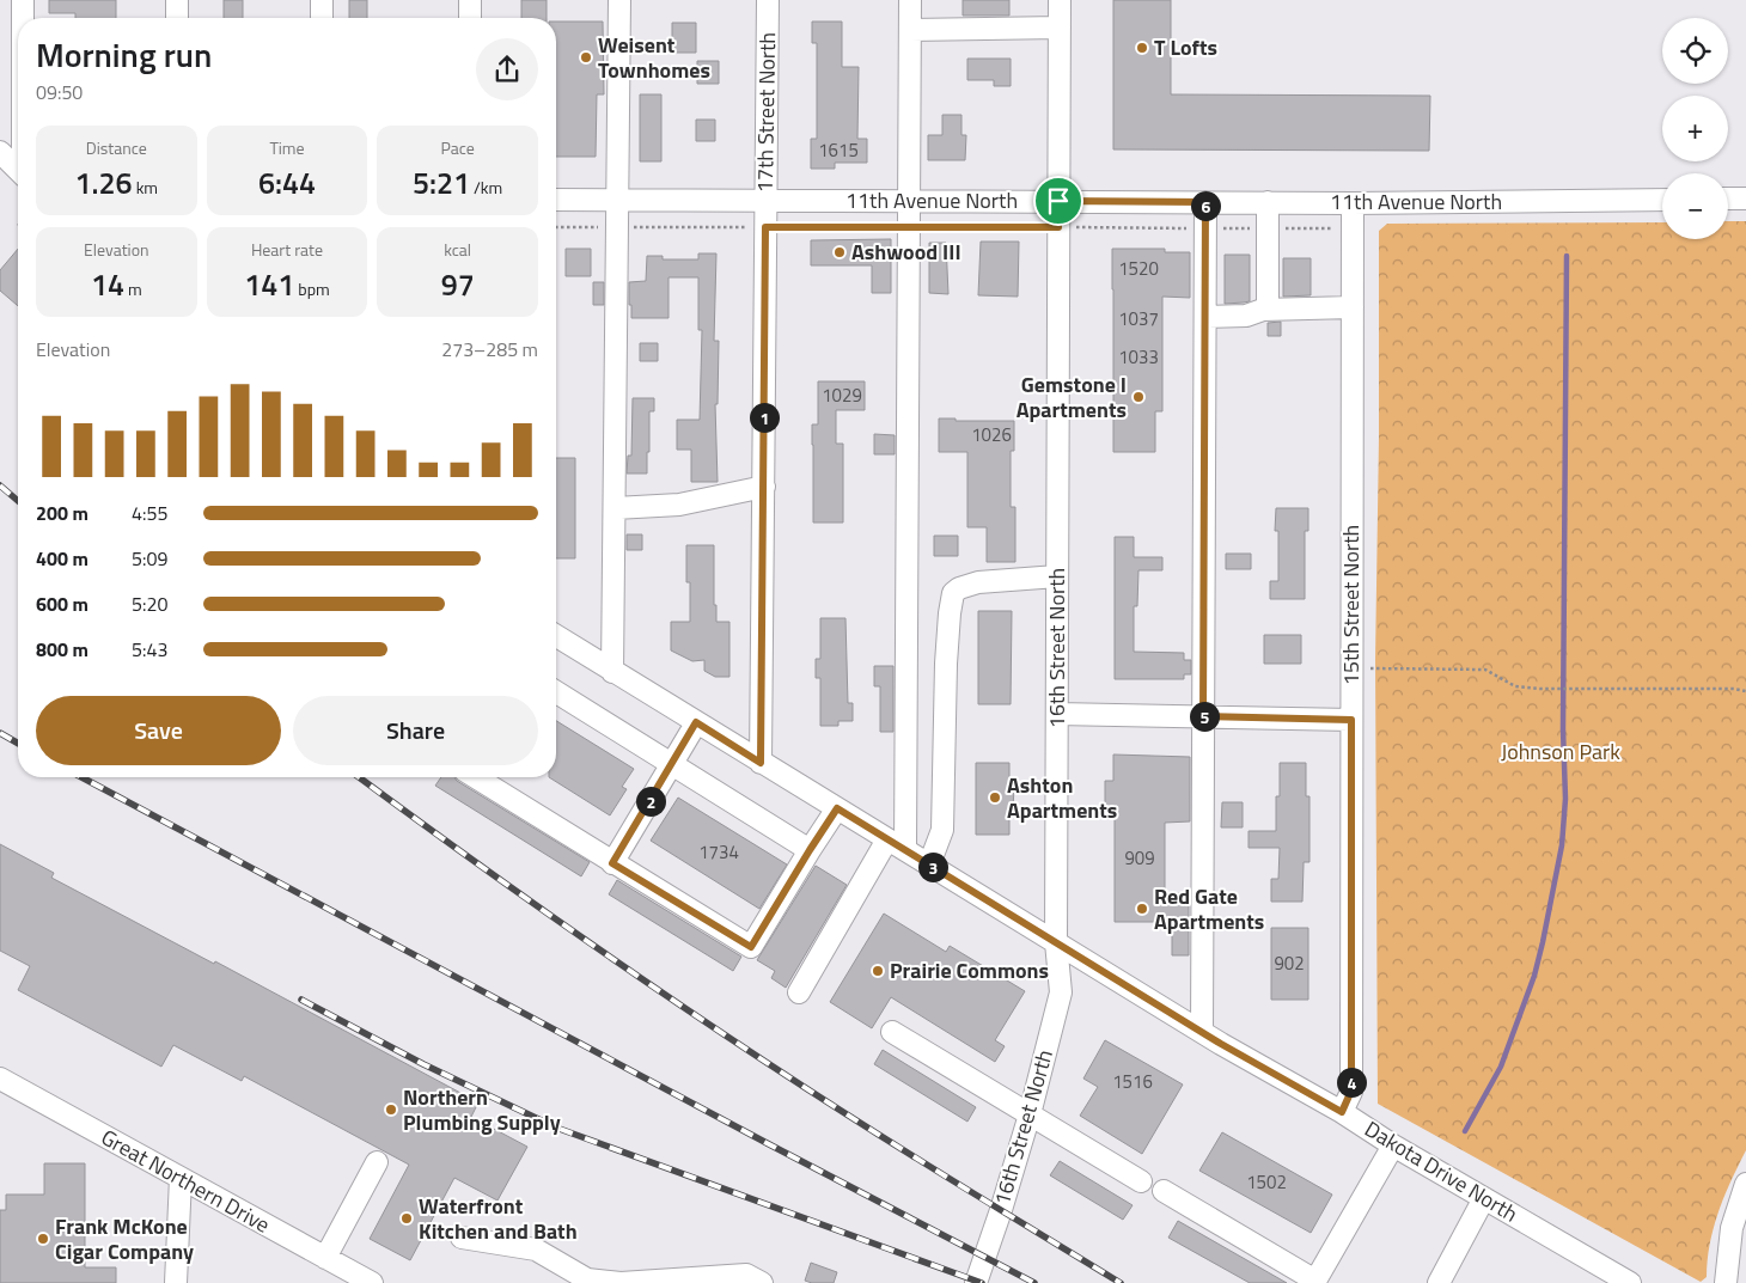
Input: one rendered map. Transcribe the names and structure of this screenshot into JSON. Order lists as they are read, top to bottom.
{
  "streets": {
    "street": [
      "17th Street North",
      "11th Avenue North",
      "15th Street North",
      "16th Street North",
      "Dakota Drive North",
      "Great Northern Drive"
    ]
  },
  "crossings": [
    ["17th Street North", "11th Avenue North"],
    ["17th Street North", "Dakota Drive North"],
    ["11th Avenue North", "15th Street North"],
    ["11th Avenue North", "16th Street North"],
    ["15th Street North", "Dakota Drive North"],
    ["16th Street North", "Dakota Drive North"]
  ],
  "parks": ["Johnson Park"],
  "places": [
    "T Lofts",
    "Weisent Townhomes",
    "Ashwood III",
    "Gemstone I Apartments",
    "Ashton Apartments",
    "Red Gate Apartments",
    "Prairie Commons",
    "Northern Plumbing Supply",
    "Waterfront Kitchen and Bath",
    "Frank McKone Cigar Company"
  ],
  "house_numbers": [
    "1615",
    "1520",
    "1037",
    "1033",
    "1029",
    "1026",
    "1734",
    "909",
    "902",
    "1516",
    "1502"
  ],
  "page": {
    "map_buttons": ["+", "−"],
    "heading": ["Morning run", "09:50"],
    "stats": [
      ["Distance", "1.26 km"],
      ["Time", "6:44"],
      ["Pace", "5:21 /km"],
      ["Elevation", "14 m"],
      ["Heart rate", "141 bpm"],
      ["kcal", "97"]
    ],
    "pins": [
      "6",
      "1",
      "5",
      "2",
      "3",
      "4"
    ],
    "chart": ["Elevation", "273–285 m"],
    "list": [
      {
        "name": "200 m",
        "note": "4:55"
      },
      {
        "name": "400 m",
        "note": "5:09"
      },
      {
        "name": "600 m",
        "note": "5:20"
      },
      {
        "name": "800 m",
        "note": "5:43"
      }
    ],
    "buttons": ["Save", "Share"]
  }
}
